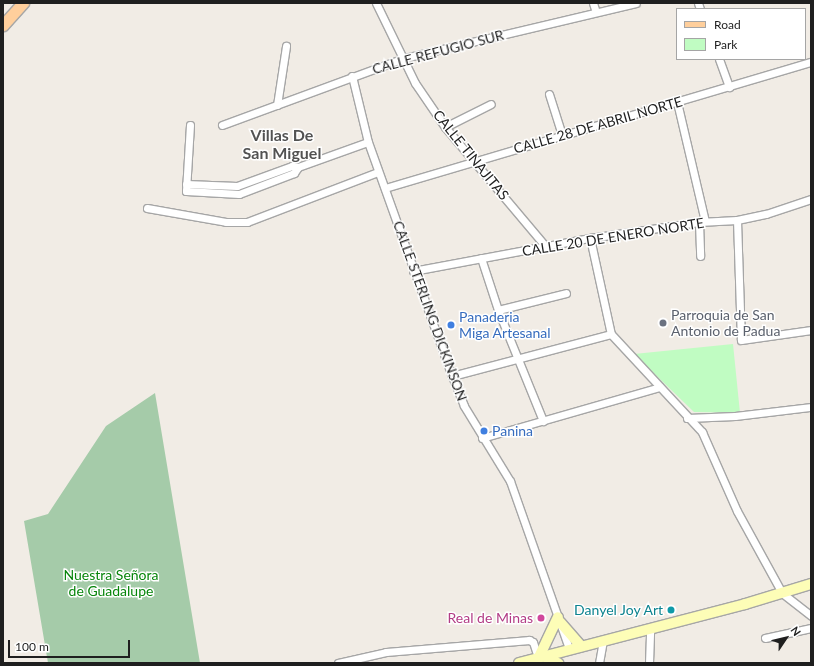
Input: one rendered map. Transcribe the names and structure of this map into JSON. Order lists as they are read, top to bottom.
{
  "streets": {
    "street": [
      "CALLE REFUGIO SUR",
      "CALLE 28 DE ABRIL NORTE",
      "CALLE TINAJITAS",
      "CALLE 20 DE ENERO NORTE",
      "CALLE STERLING DICKINSON"
    ]
  },
  "crossings": [
    ["CALLE REFUGIO SUR", "CALLE TINAJITAS"],
    ["CALLE REFUGIO SUR", "CALLE STERLING DICKINSON"],
    ["CALLE 28 DE ABRIL NORTE", "CALLE TINAJITAS"],
    ["CALLE 28 DE ABRIL NORTE", "CALLE STERLING DICKINSON"],
    ["CALLE TINAJITAS", "CALLE 20 DE ENERO NORTE"],
    ["CALLE 20 DE ENERO NORTE", "CALLE STERLING DICKINSON"]
  ],
  "districts": ["Villas De San Miguel"],
  "parks": ["Nuestra Señora de Guadalupe"],
  "places": [
    "Parroquia de San Antonio de Padua",
    "Panaderia Miga Artesanal",
    "Panina",
    "Danyel Joy Art",
    "Real de Minas"
  ],
  "legend": ["Road", "Park"],
  "scale_bar": "100 m",
  "north": "top right"
}
